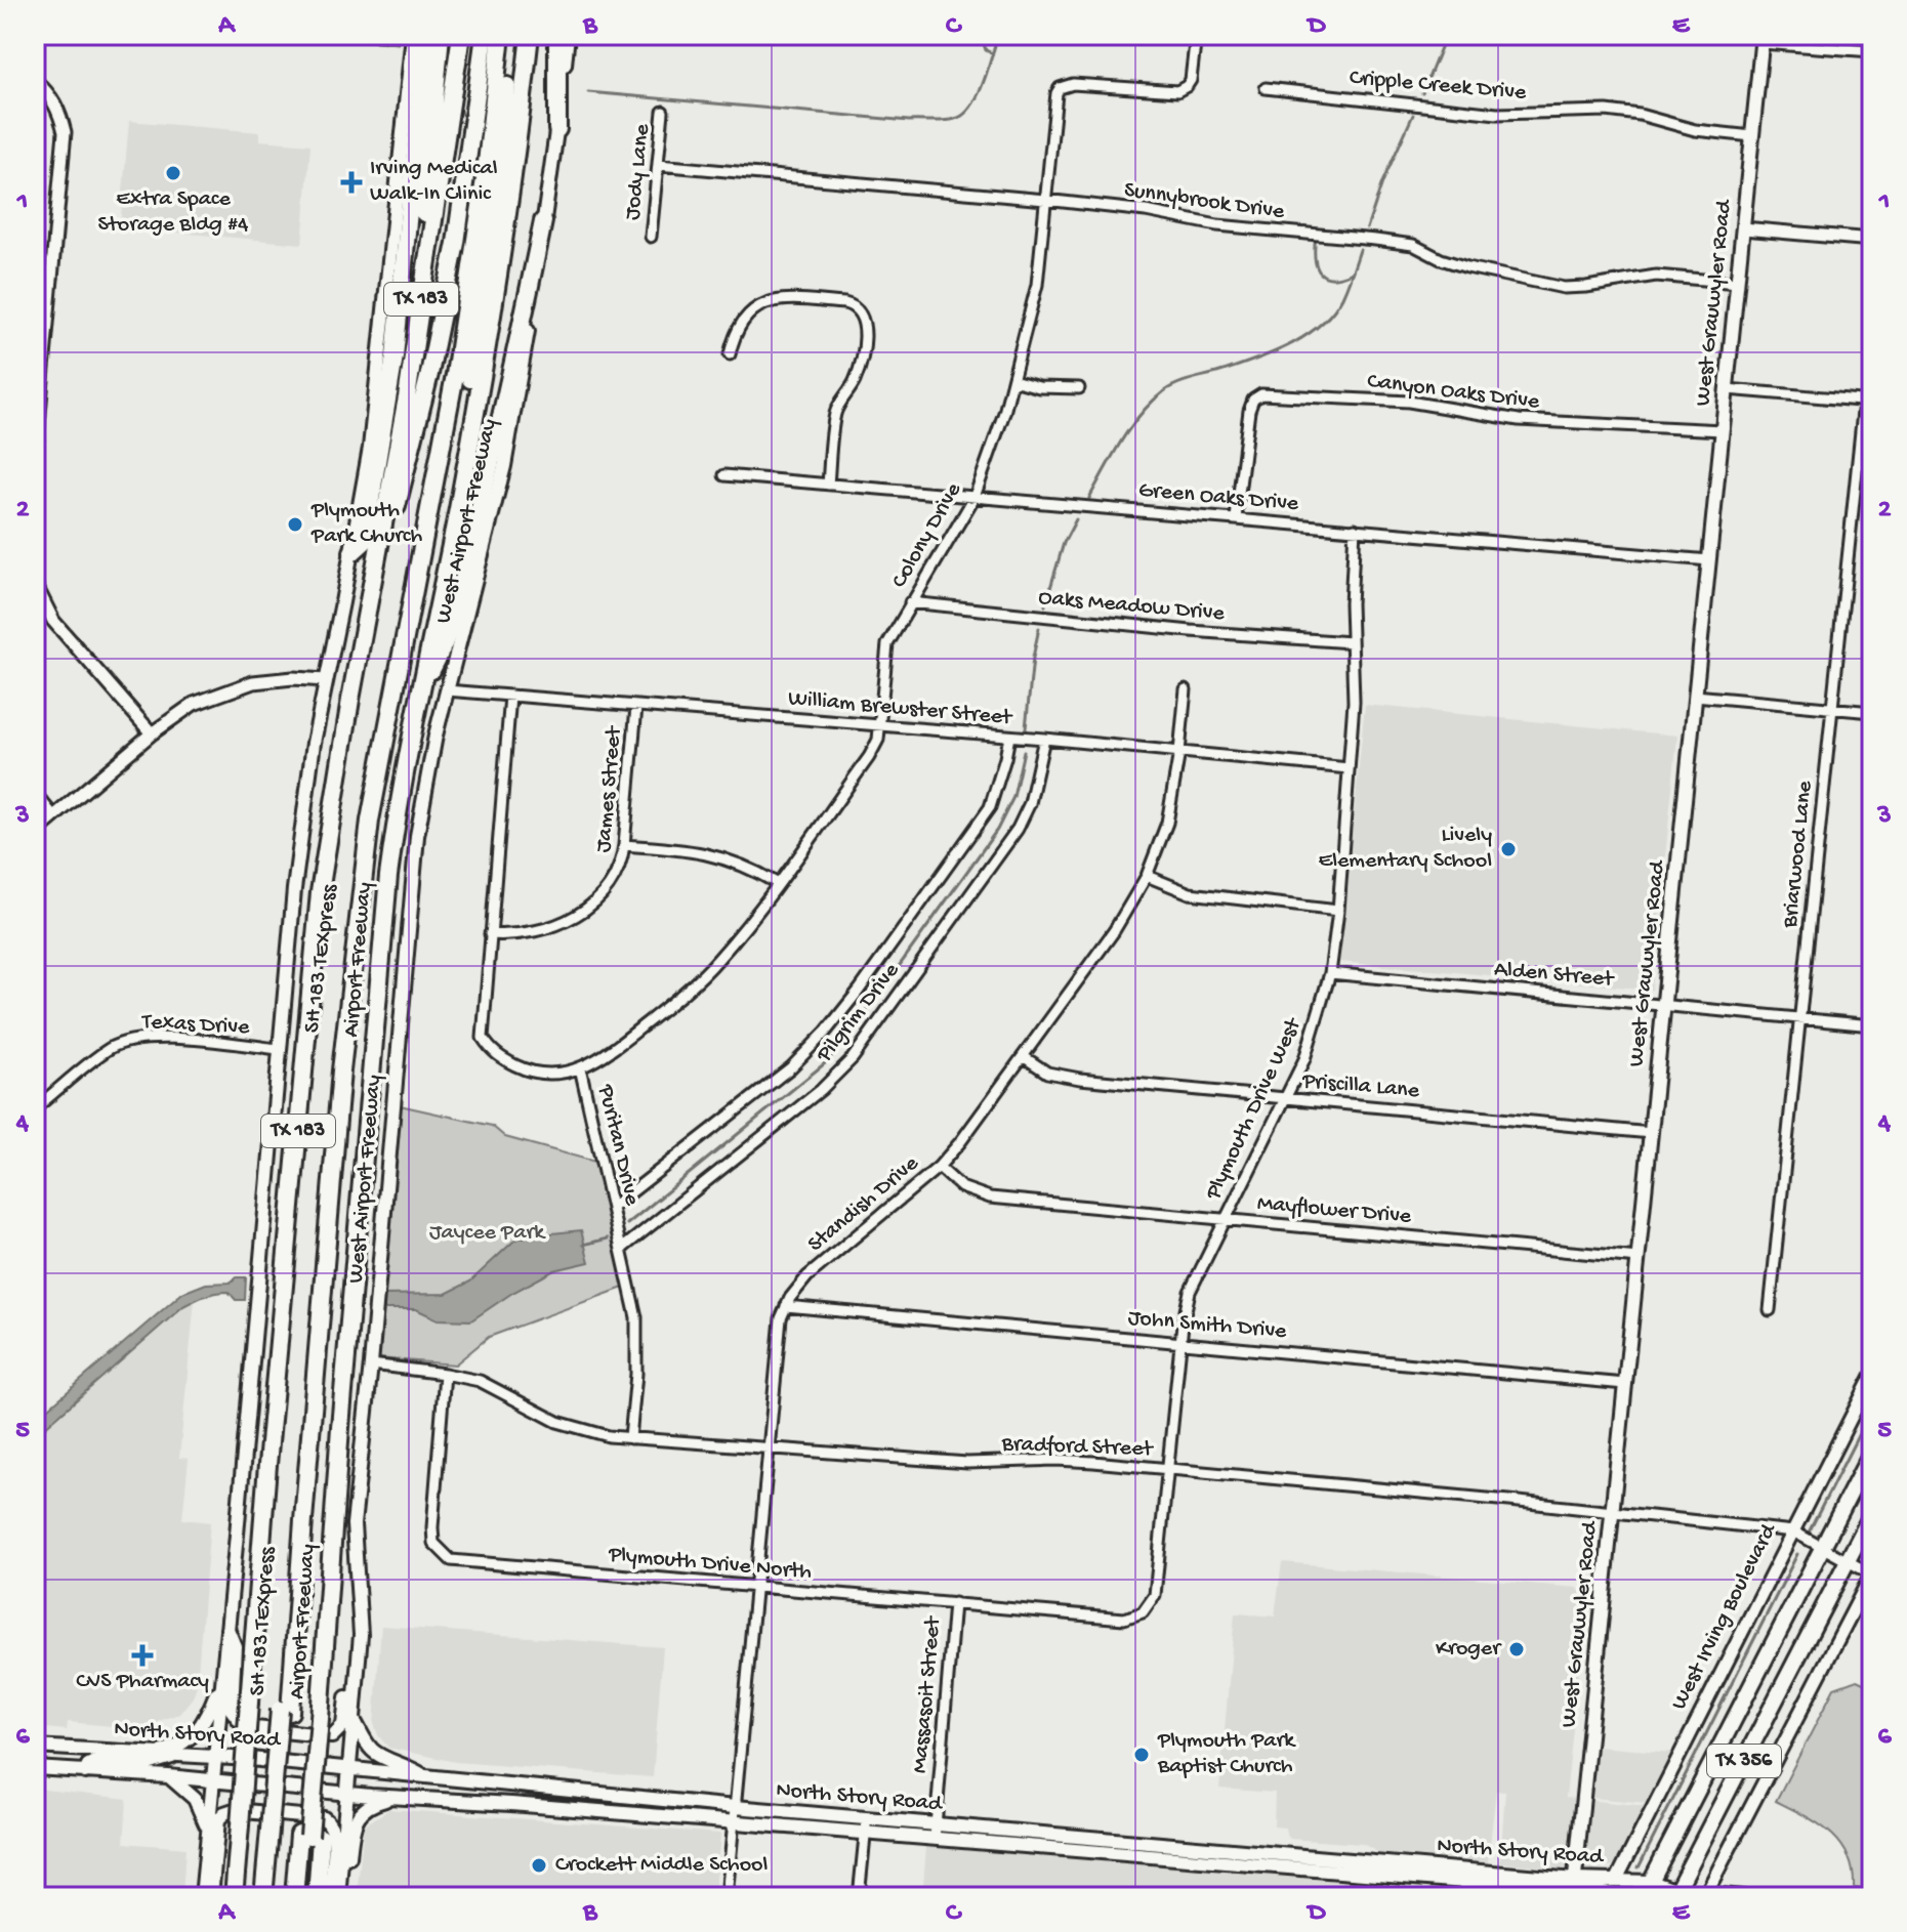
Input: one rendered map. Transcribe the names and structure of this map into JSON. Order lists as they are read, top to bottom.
{
  "streets": {
    "highway": ["TX 183", "SH 183 TEXpress", "Airport Freeway"],
    "main road": [
      "West Grauwyler Road",
      "West Airport Freeway",
      "North Story Road",
      "TX 356"
    ],
    "street": [
      "Cripple Creek Drive",
      "Jody Lane",
      "Sunnybrook Drive",
      "Canyon Oaks Drive",
      "Green Oaks Drive",
      "Colony Drive",
      "Oaks Meadow Drive",
      "William Brewster Street",
      "James Street",
      "Briarwood Lane",
      "Alden Street",
      "Pilgrim Drive",
      "Texas Drive",
      "Priscilla Lane",
      "Plymouth Drive West",
      "Puritan Drive",
      "Standish Drive",
      "Mayflower Drive",
      "John Smith Drive",
      "Bradford Street",
      "Plymouth Drive North",
      "West Irving Boulevard",
      "Massasoit Street"
    ]
  },
  "crossings": [
    ["Cripple Creek Drive", "West Grauwyler Road"],
    ["Jody Lane", "Sunnybrook Drive"],
    ["Sunnybrook Drive", "West Grauwyler Road"],
    ["Sunnybrook Drive", "Colony Drive"],
    ["West Grauwyler Road", "Canyon Oaks Drive"],
    ["West Grauwyler Road", "Green Oaks Drive"],
    ["West Grauwyler Road", "Alden Street"],
    ["West Grauwyler Road", "Priscilla Lane"],
    ["West Grauwyler Road", "Mayflower Drive"],
    ["West Grauwyler Road", "John Smith Drive"],
    ["West Grauwyler Road", "Bradford Street"],
    ["West Grauwyler Road", "North Story Road"],
    ["Canyon Oaks Drive", "Green Oaks Drive"],
    ["Green Oaks Drive", "Colony Drive"],
    ["Green Oaks Drive", "Plymouth Drive West"],
    ["West Airport Freeway", "William Brewster Street"],
    ["West Airport Freeway", "Bradford Street"],
    ["West Airport Freeway", "North Story Road"],
    ["Colony Drive", "Oaks Meadow Drive"],
    ["Colony Drive", "William Brewster Street"],
    ["Colony Drive", "Puritan Drive"],
    ["Oaks Meadow Drive", "Plymouth Drive West"],
    ["William Brewster Street", "James Street"],
    ["William Brewster Street", "Pilgrim Drive"],
    ["William Brewster Street", "Plymouth Drive West"],
    ["William Brewster Street", "Puritan Drive"],
    ["William Brewster Street", "Standish Drive"],
    ["James Street", "Puritan Drive"],
    ["Briarwood Lane", "Alden Street"],
    ["Alden Street", "Plymouth Drive West"],
    ["Pilgrim Drive", "Puritan Drive"],
    ["Priscilla Lane", "Plymouth Drive West"],
    ["Priscilla Lane", "Standish Drive"],
    ["Plymouth Drive West", "Mayflower Drive"],
    ["Plymouth Drive West", "John Smith Drive"],
    ["Plymouth Drive West", "Bradford Street"],
    ["Plymouth Drive West", "Plymouth Drive North"],
    ["Puritan Drive", "Bradford Street"],
    ["Standish Drive", "Mayflower Drive"],
    ["Standish Drive", "John Smith Drive"],
    ["Standish Drive", "Bradford Street"],
    ["Standish Drive", "Plymouth Drive North"],
    ["Standish Drive", "North Story Road"],
    ["Bradford Street", "Plymouth Drive North"],
    ["Bradford Street", "West Irving Boulevard"],
    ["Plymouth Drive North", "Massasoit Street"],
    ["West Irving Boulevard", "North Story Road"],
    ["Massasoit Street", "North Story Road"],
    ["North Story Road", "TX 356"]
  ],
  "parks": ["Jaycee Park"],
  "places": {
    "other": [
      "Extra Space Storage Bldg #4",
      "Plymouth Park Church",
      "Lively Elementary School",
      "Kroger",
      "Plymouth Park Baptist Church",
      "Crockett Middle School"
    ],
    "health": ["Irving Medical Walk-In Clinic", "CVS Pharmacy"]
  },
  "grid": {
    "columns": [
      "A",
      "B",
      "C",
      "D",
      "E"
    ],
    "rows": [
      "1",
      "2",
      "3",
      "4",
      "5",
      "6"
    ]
  }
}
